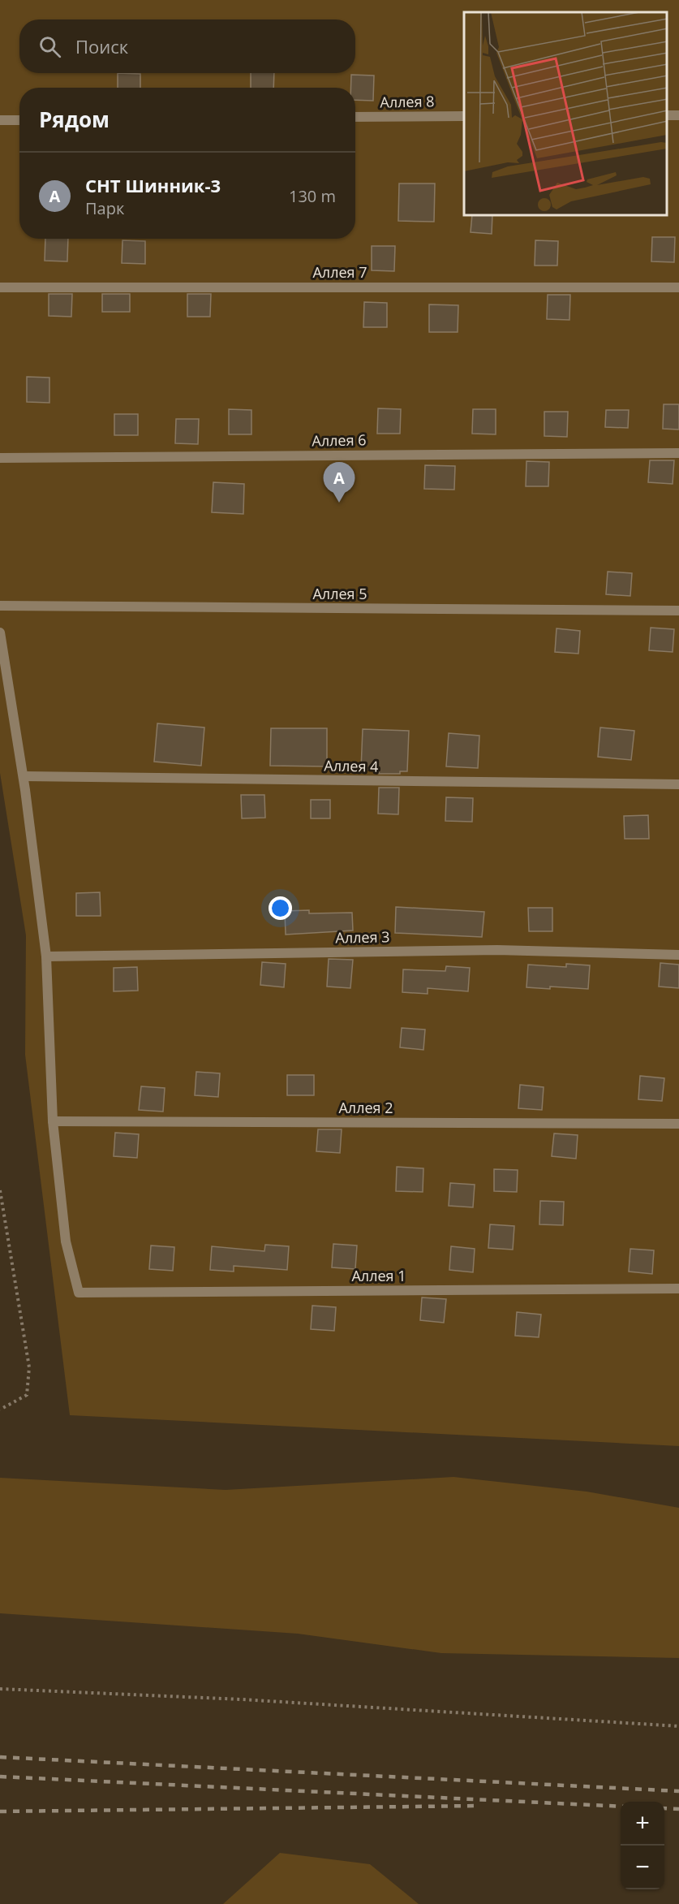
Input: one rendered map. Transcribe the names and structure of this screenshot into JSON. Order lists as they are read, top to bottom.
{
  "streets": {
    "lane": [
      "Аллея 8",
      "Аллея 7",
      "Аллея 6",
      "Аллея 5",
      "Аллея 4",
      "Аллея 3",
      "Аллея 2",
      "Аллея 1"
    ]
  },
  "crossings": [
    ["Аллея 2", "Аллея 1"]
  ],
  "page": {
    "search": "Поиск",
    "heading": "Рядом",
    "list": [
      {
        "mark": "A",
        "name": "СНТ Шинник-3",
        "note": "Парк",
        "value": "130 m"
      }
    ],
    "pins": "A",
    "map_buttons": ["+", "−"]
  }
}
